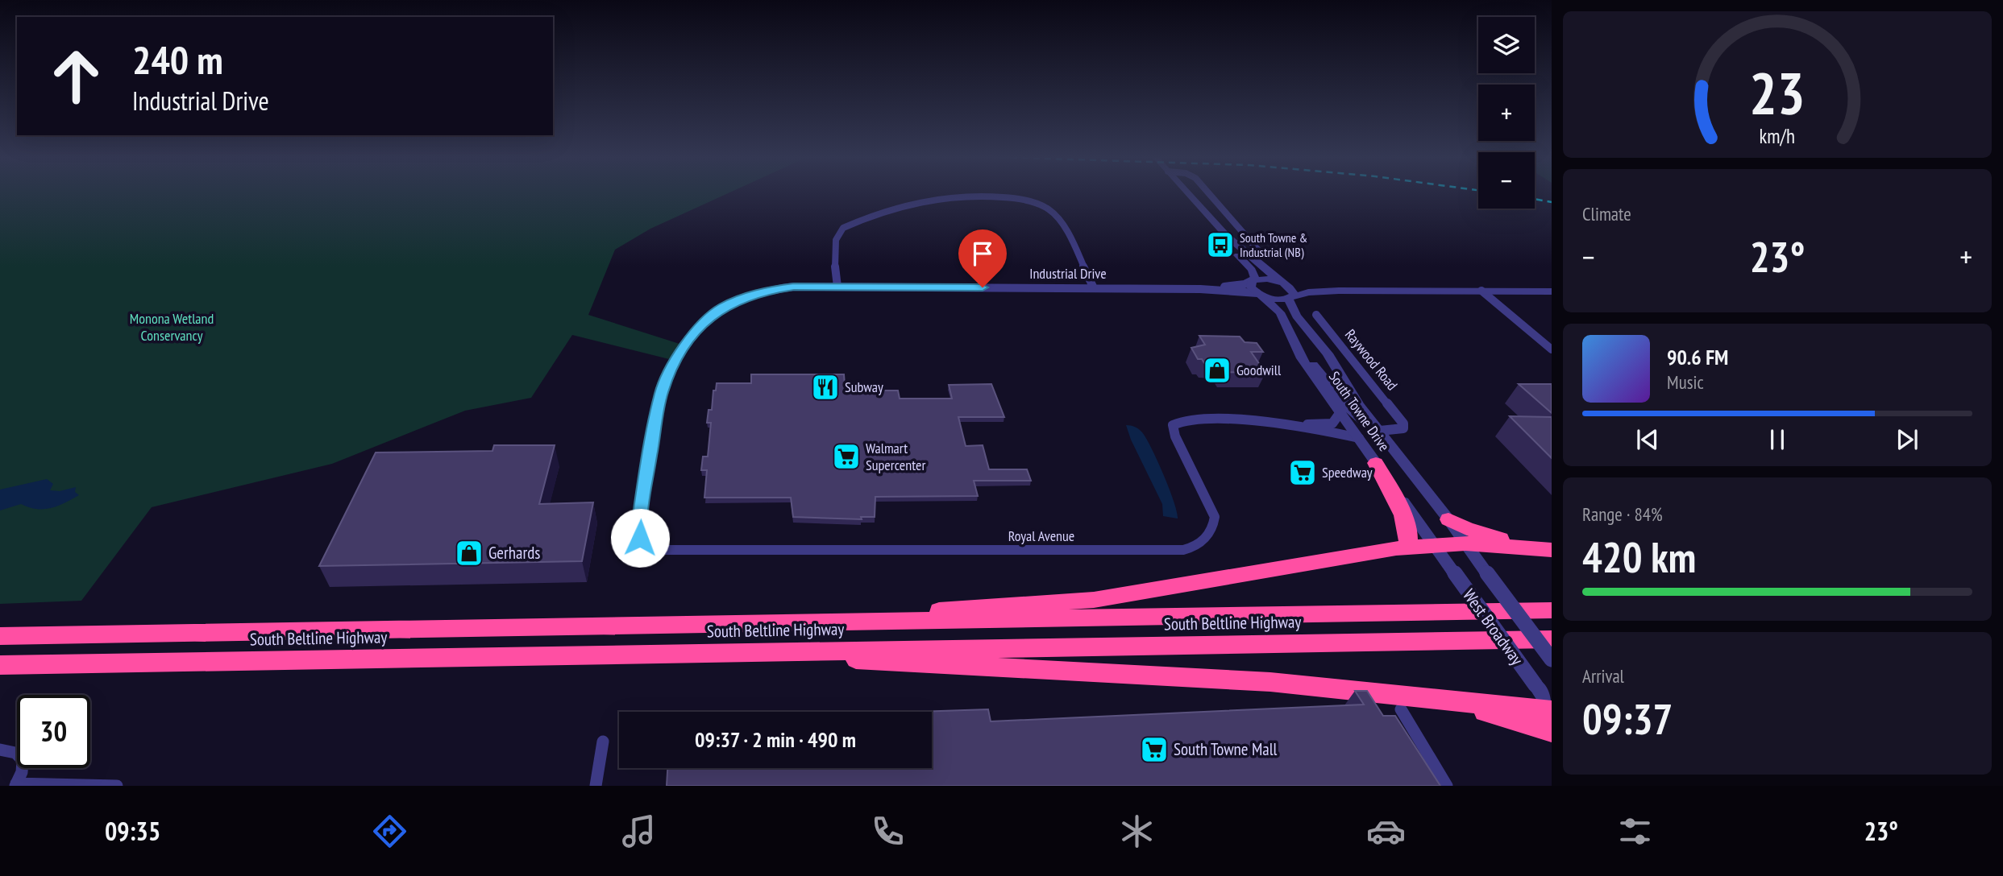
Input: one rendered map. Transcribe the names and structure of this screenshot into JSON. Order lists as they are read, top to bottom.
{
  "streets": {
    "highway": ["South Beltline Highway"],
    "street": [
      "Industrial Drive",
      "Raywood Road",
      "South Towne Drive",
      "Royal Avenue",
      "West Broadway"
    ]
  },
  "crossings": [
    ["Industrial Drive", "South Towne Drive"],
    ["Industrial Drive", "Royal Avenue"],
    ["Raywood Road", "South Towne Drive"],
    ["South Towne Drive", "Royal Avenue"],
    ["South Towne Drive", "West Broadway"]
  ],
  "parks": ["Monona Wetland Conservancy"],
  "places": {
    "bus stop": ["South Towne & Industrial (NB)"],
    "shop": ["Goodwill", "Gerhards"],
    "restaurant": ["Subway"],
    "supermarket": ["Walmart Supercenter", "Speedway", "South Towne Mall"]
  },
  "page": {
    "map_buttons": ["+", "−"],
    "turn": ["240 m", "Industrial Drive"],
    "tile": [
      "Climate",
      ["Range · 84%", "420 km"],
      ["Arrival", "09:37"]
    ],
    "heat": ["−", "23°", "+"],
    "song": ["90.6 FM", "Music"],
    "limit": "30",
    "trip": "09:37 · 2 min · 490 m",
    "tabs": ["09:35", "23°"],
    "gauge": ["23", "km/h"]
  }
}
